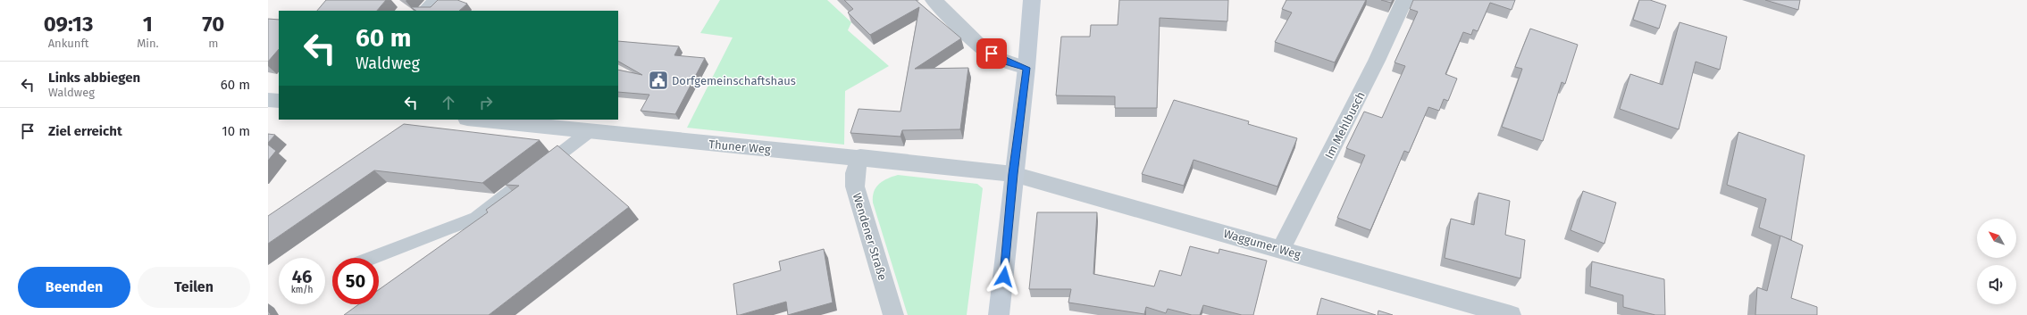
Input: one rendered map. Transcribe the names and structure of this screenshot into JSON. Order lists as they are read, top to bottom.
{
  "streets": {
    "street": [
      "Im Mehlbusch",
      "Thuner Weg",
      "Wendener Straße",
      "Waggumer Weg"
    ]
  },
  "crossings": [
    ["Im Mehlbusch", "Waggumer Weg"],
    ["Thuner Weg", "Wendener Straße"],
    ["Thuner Weg", "Waggumer Weg"]
  ],
  "places": {
    "public building": ["Dorfgemeinschaftshaus"]
  },
  "north": "top left",
  "page": {
    "eta": [
      "09:13",
      "Ankunft",
      "1",
      "Min.",
      "70",
      "m"
    ],
    "turn": ["60 m", "Waldweg"],
    "list": [
      {
        "name": "Links abbiegen",
        "note": "Waldweg",
        "value": "60 m"
      },
      {
        "name": "Ziel erreicht",
        "value": "10 m"
      }
    ],
    "speed": "46 km/h",
    "limit": "50",
    "buttons": ["Beenden", "Teilen"]
  }
}
